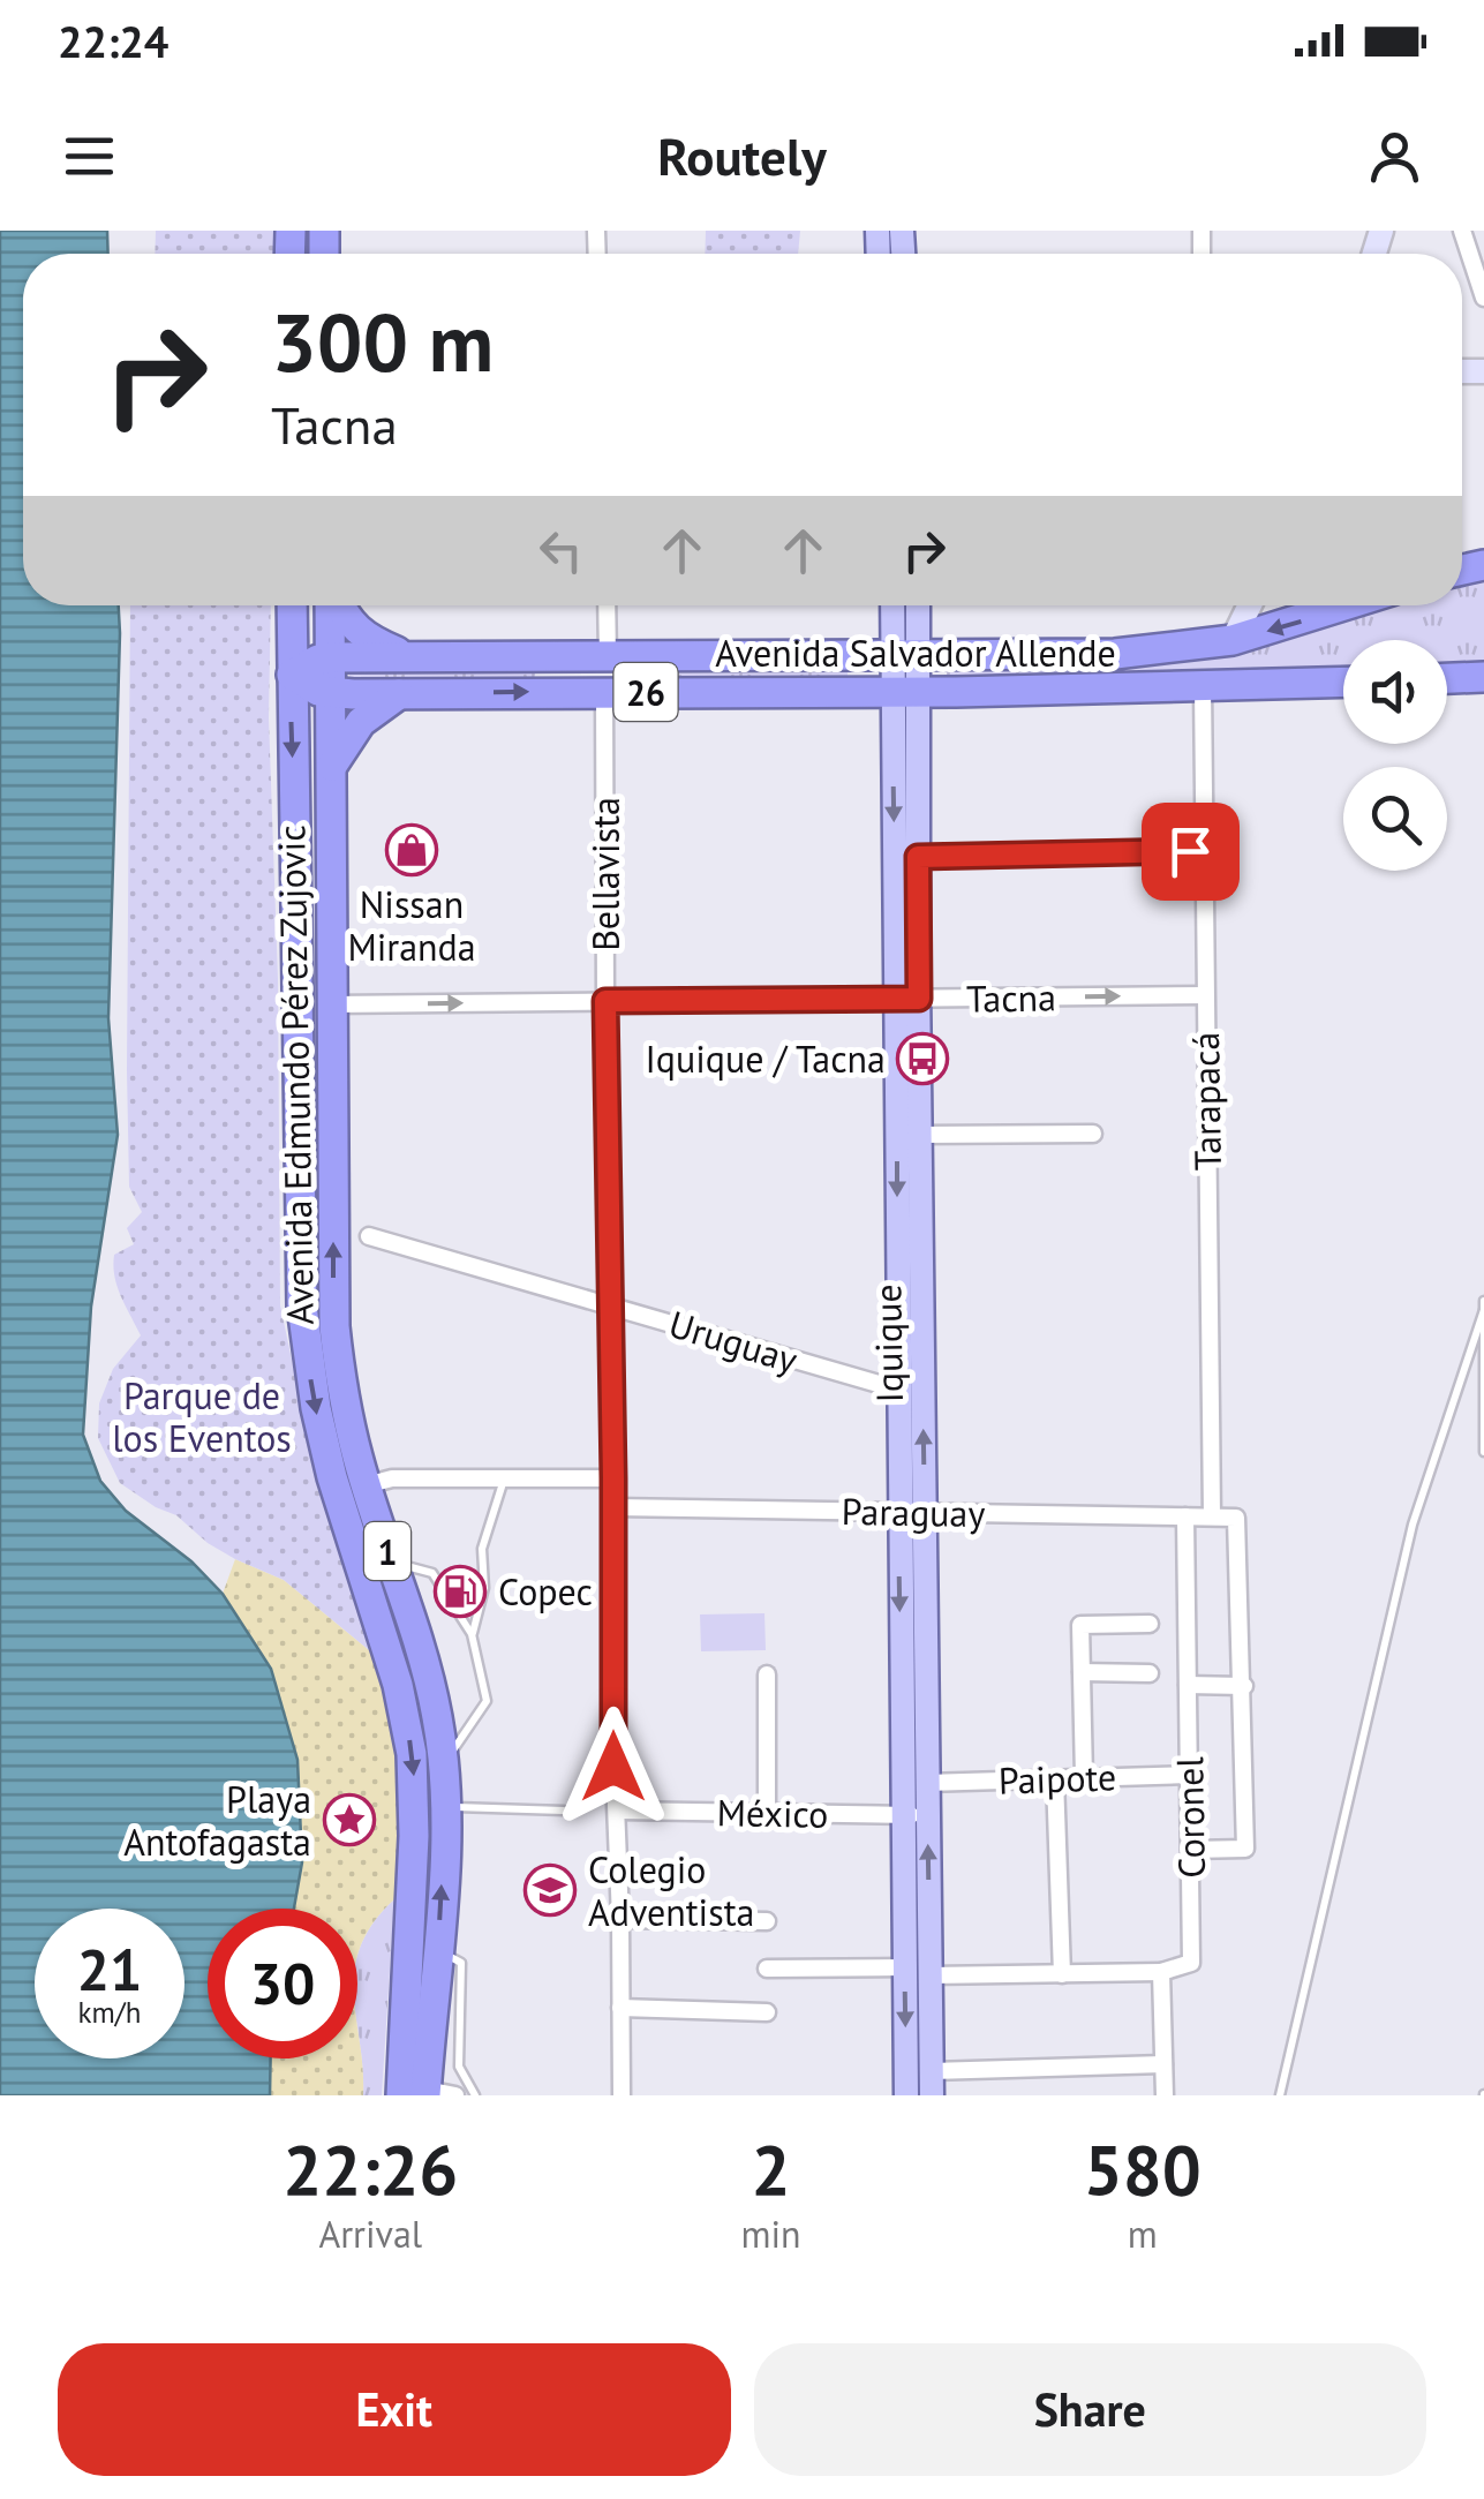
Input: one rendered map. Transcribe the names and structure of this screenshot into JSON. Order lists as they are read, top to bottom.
{
  "streets": {
    "highway": [
      "Avenida Salvador Allende",
      "26",
      "Avenida Edmundo Pérez Zujovic",
      "1"
    ],
    "main road": ["Iquique"],
    "street": [
      "Bellavista",
      "Tacna",
      "Tarapacá",
      "Uruguay",
      "Paraguay",
      "Paipote",
      "México",
      "Coronel"
    ]
  },
  "crossings": [
    ["Avenida Salvador Allende", "Bellavista"],
    ["Avenida Salvador Allende", "Avenida Edmundo Pérez Zujovic"],
    ["Avenida Salvador Allende", "Tarapacá"],
    ["Avenida Salvador Allende", "Iquique"],
    ["Bellavista", "Tacna"],
    ["Bellavista", "Uruguay"],
    ["Bellavista", "Paraguay"],
    ["Bellavista", "México"],
    ["Tacna", "Avenida Edmundo Pérez Zujovic"],
    ["Tacna", "Tarapacá"],
    ["Tacna", "Iquique"],
    ["Tarapacá", "Paraguay"],
    ["Uruguay", "Iquique"],
    ["Iquique", "Paraguay"],
    ["Iquique", "Paipote"],
    ["Iquique", "México"],
    ["Paraguay", "Coronel"],
    ["Paipote", "Coronel"]
  ],
  "parks": ["Parque de los Eventos"],
  "places": {
    "shop": ["Nissan Miranda"],
    "bus stop": ["Iquique / Tacna"],
    "fuel station": ["Copec"],
    "place": ["Playa Antofagasta"],
    "school or university": ["Colegio Adventista"]
  },
  "page": {
    "status": "22:24",
    "header": "Routely",
    "turn": ["300 m", "Tacna"],
    "speed": "21 km/h",
    "limit": "30",
    "eta": [
      "22:26",
      "Arrival",
      "2",
      "min",
      "580",
      "m"
    ],
    "buttons": ["Exit", "Share"]
  }
}
